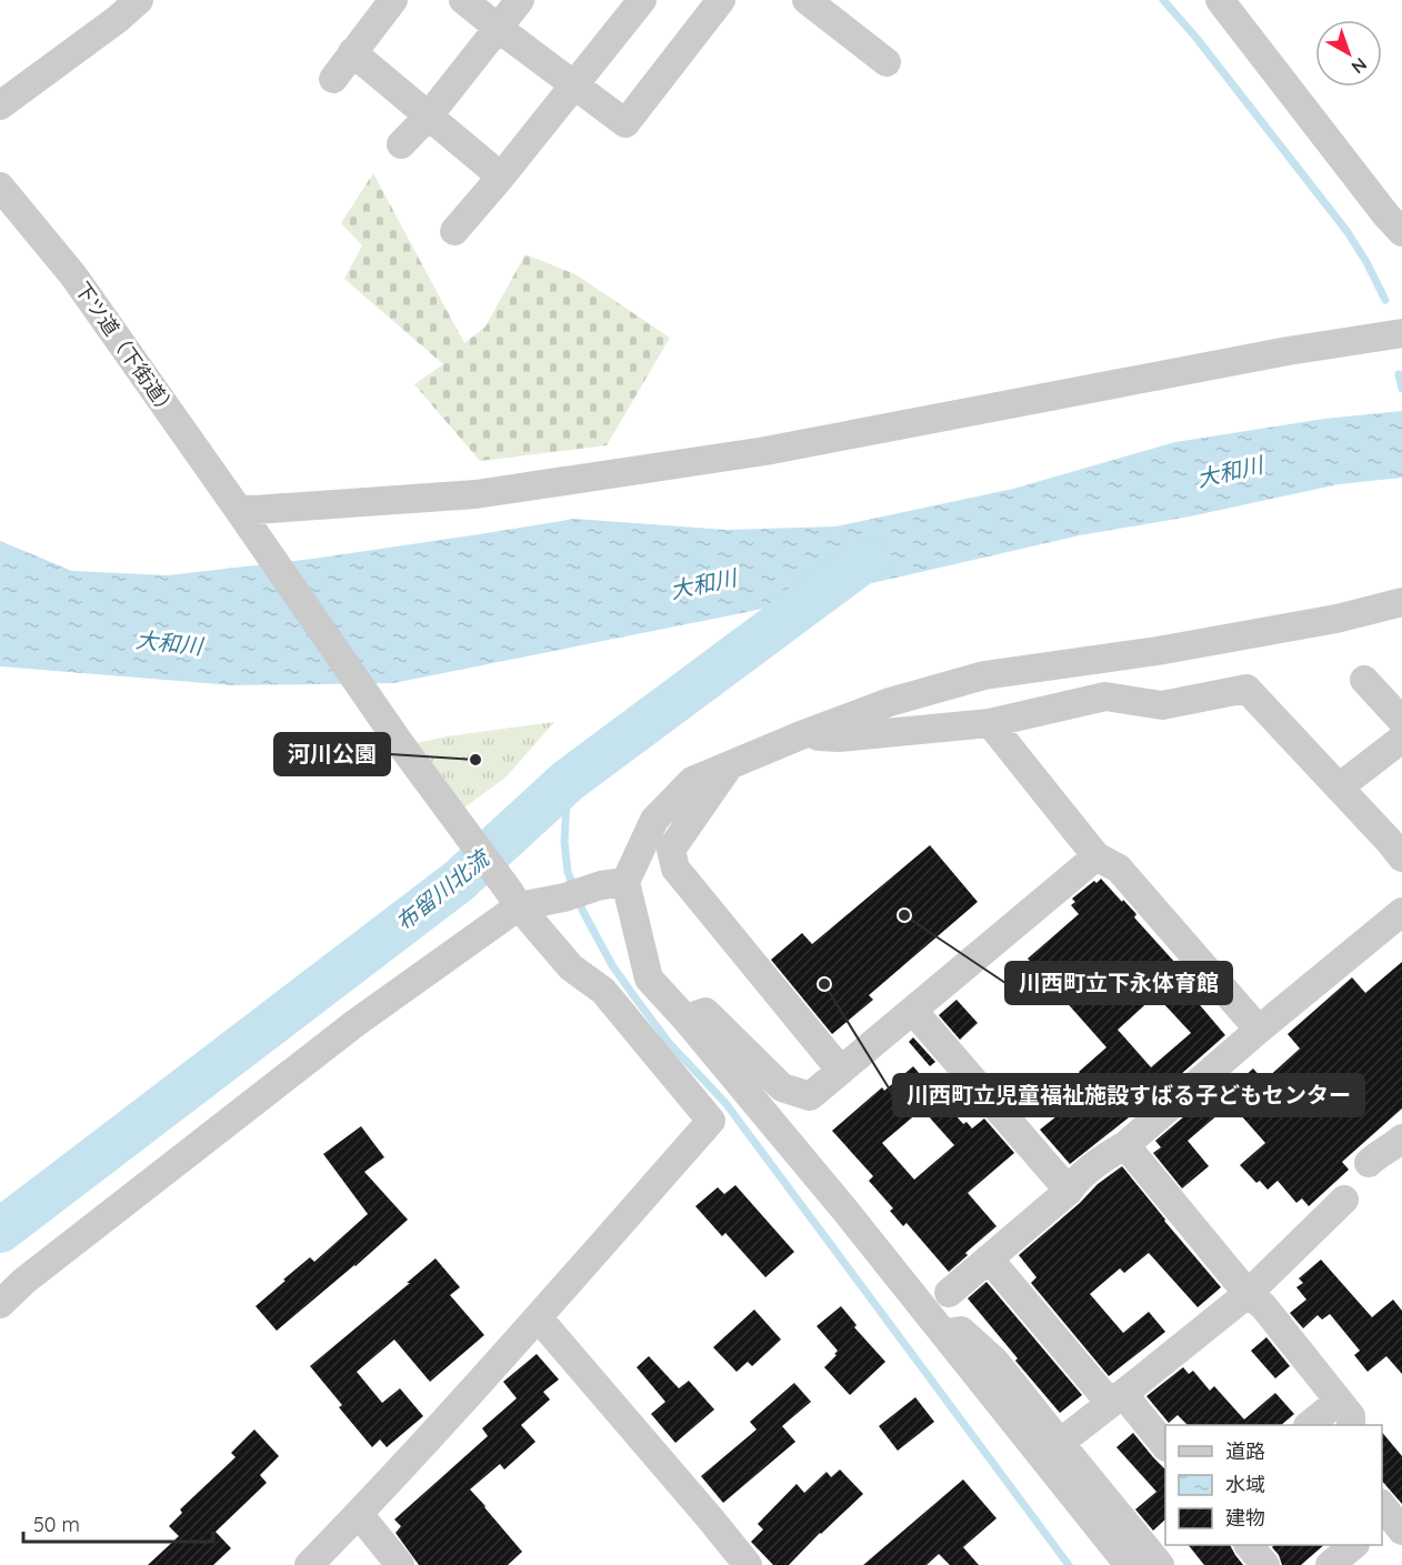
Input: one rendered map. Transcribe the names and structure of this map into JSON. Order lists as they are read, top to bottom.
{
  "streets": {
    "street": ["下ツ道（下街道）"]
  },
  "water": ["大和川", "布留川北流"],
  "places": ["河川公園", "川西町立下永体育館", "川西町立児童福祉施設すばる子どもセンター"],
  "legend": ["道路", "水域", "建物"],
  "scale_bar": "50 m",
  "north": "bottom right"
}
